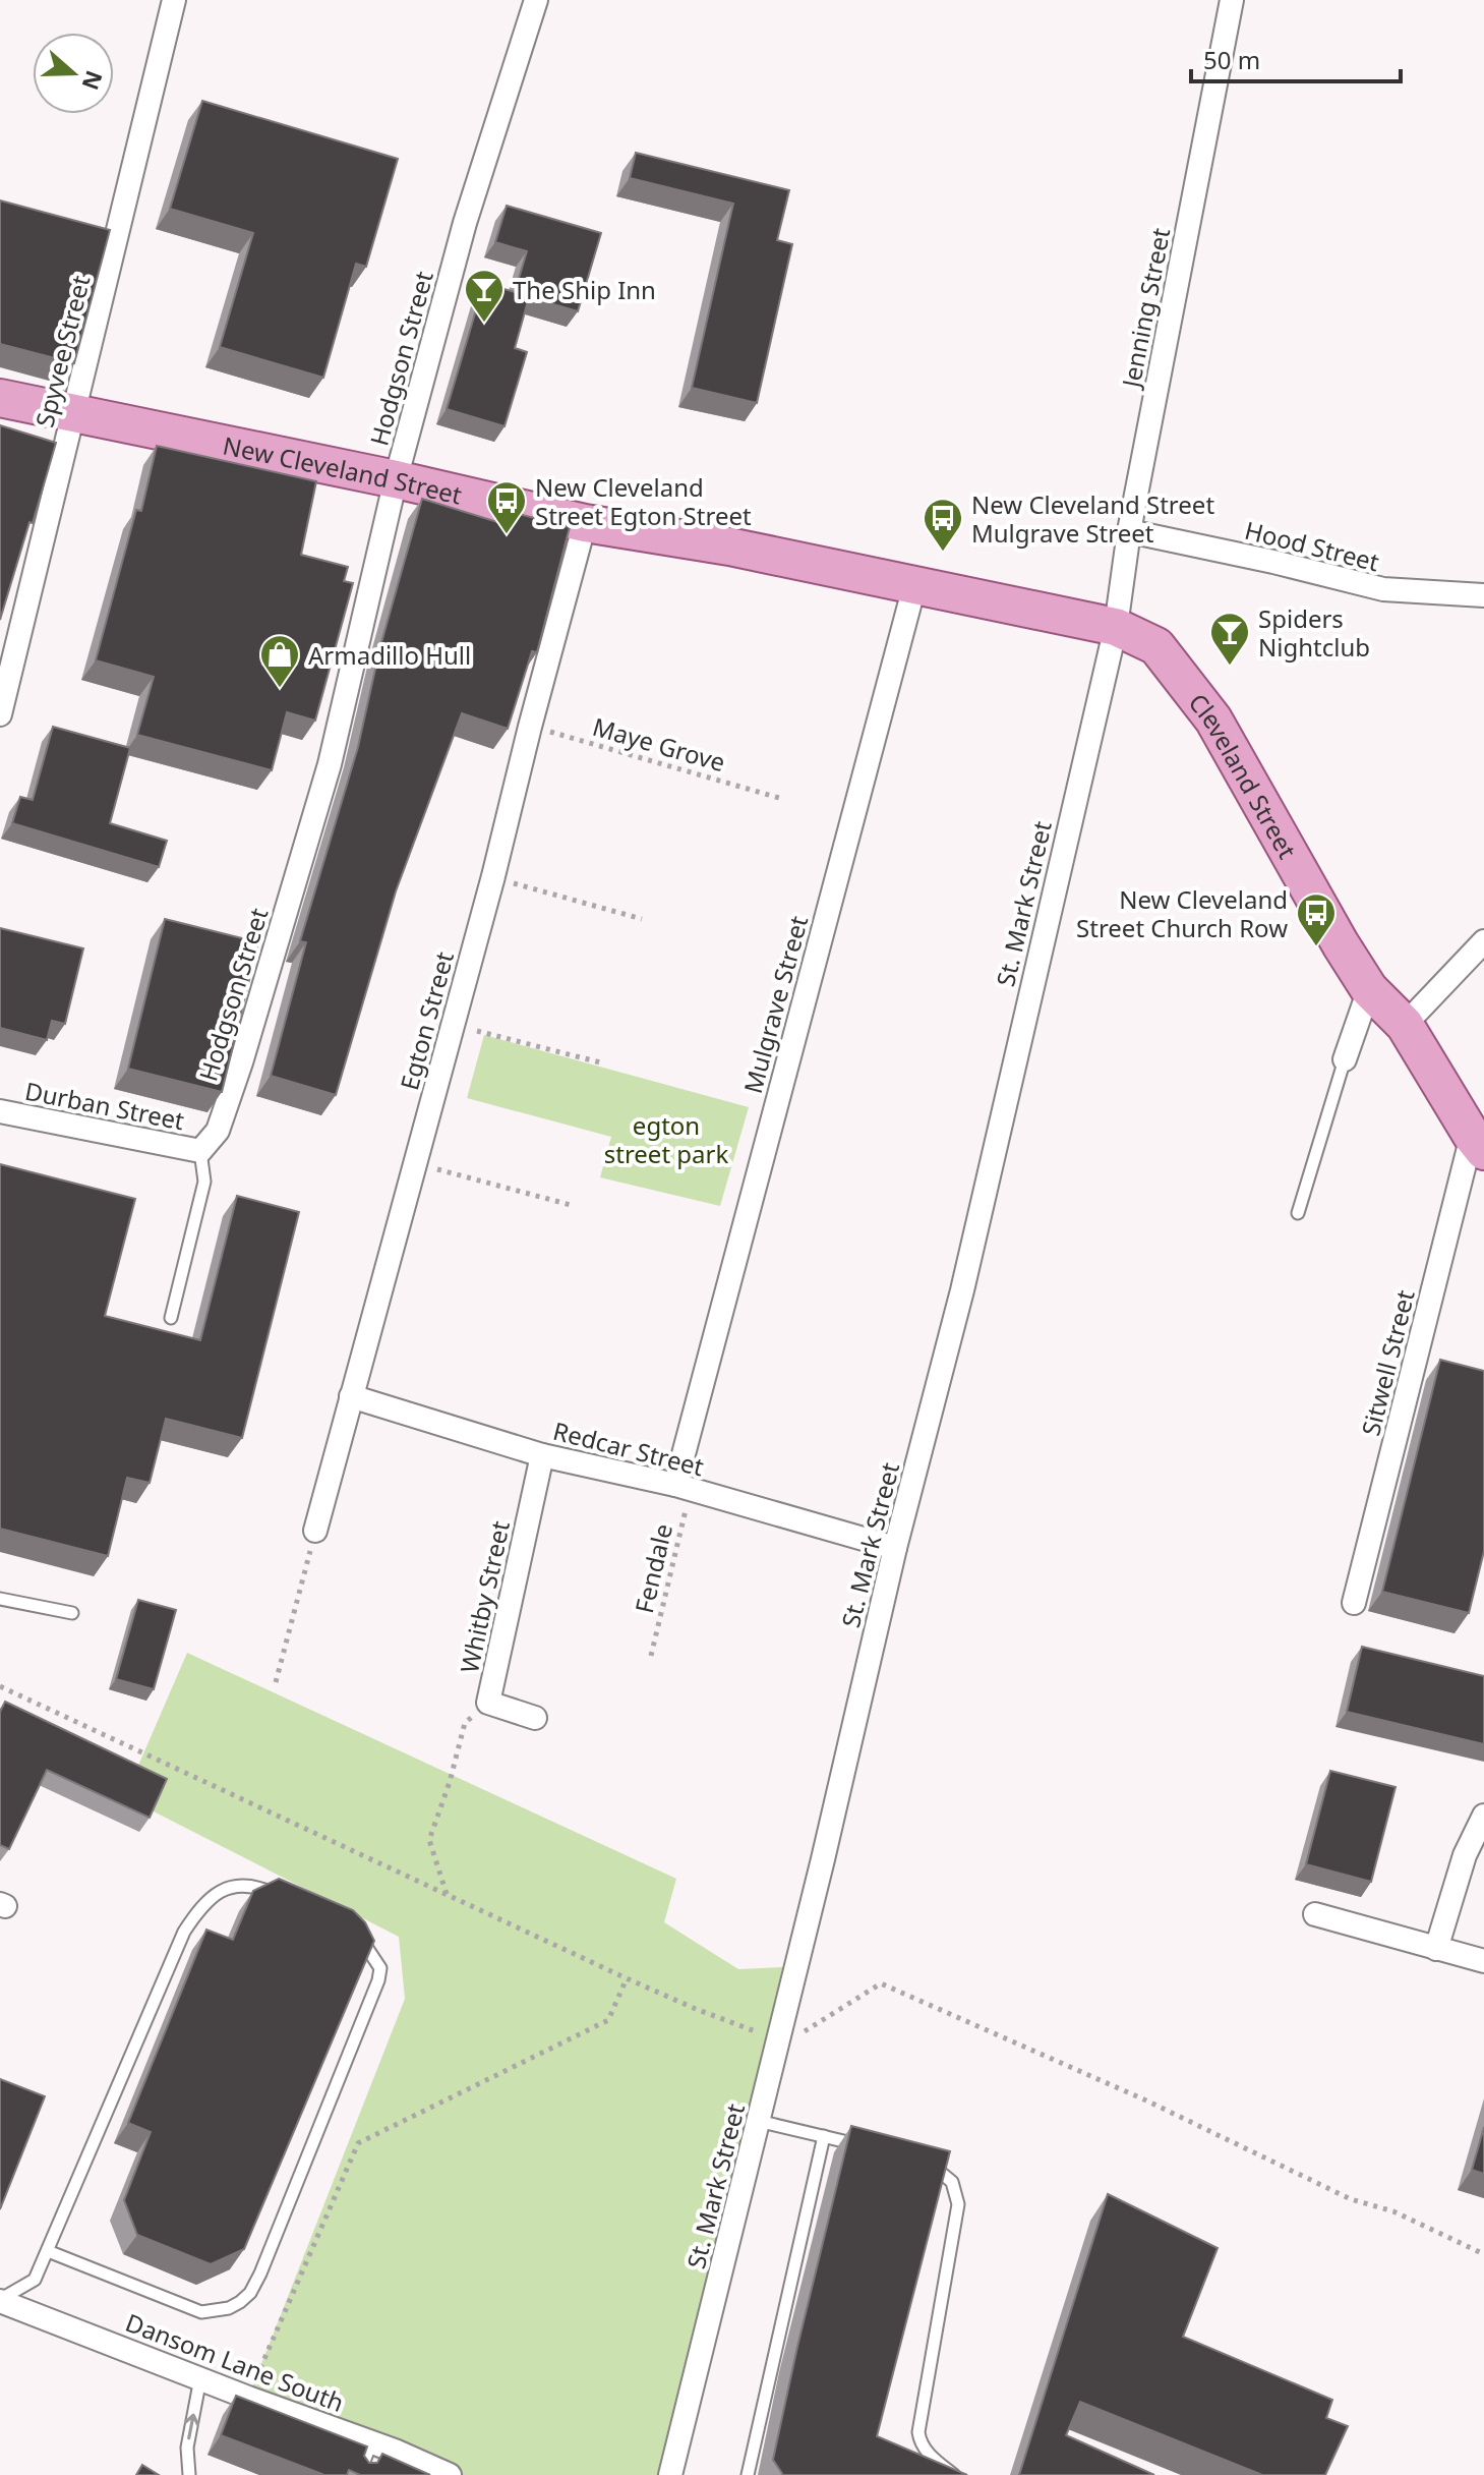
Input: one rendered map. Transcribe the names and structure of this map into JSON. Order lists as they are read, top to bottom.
{
  "streets": {
    "main road": ["New Cleveland Street", "Cleveland Street"],
    "street": [
      "Jenning Street",
      "Spyvee Street",
      "Hodgson Street",
      "Hood Street",
      "St. Mark Street",
      "Mulgrave Street",
      "Egton Street",
      "Durban Street",
      "Sitwell Street",
      "Redcar Street",
      "Whitby Street",
      "Dansom Lane South"
    ],
    "path": ["Maye Grove", "Fendale"]
  },
  "crossings": [
    ["Jenning Street", "New Cleveland Street"],
    ["Jenning Street", "Hood Street"],
    ["Jenning Street", "Cleveland Street"],
    ["Jenning Street", "St. Mark Street"],
    ["Spyvee Street", "New Cleveland Street"],
    ["Hodgson Street", "New Cleveland Street"],
    ["Hodgson Street", "Durban Street"],
    ["New Cleveland Street", "Cleveland Street"],
    ["New Cleveland Street", "St. Mark Street"],
    ["New Cleveland Street", "Mulgrave Street"],
    ["New Cleveland Street", "Egton Street"],
    ["Maye Grove", "Egton Street"],
    ["Cleveland Street", "St. Mark Street"],
    ["Cleveland Street", "Sitwell Street"],
    ["St. Mark Street", "Redcar Street"],
    ["Mulgrave Street", "Redcar Street"],
    ["Mulgrave Street", "Fendale"],
    ["Egton Street", "Redcar Street"],
    ["Redcar Street", "Fendale"],
    ["Redcar Street", "Whitby Street"]
  ],
  "parks": ["egton street park"],
  "places": {
    "bar": ["The Ship Inn", "Spiders Nightclub"],
    "bus stop": ["New Cleveland Street Egton Street", "New Cleveland Street Mulgrave Street", "New Cleveland Street Church Row"],
    "shop": ["Armadillo Hull"]
  },
  "scale_bar": "50 m",
  "north": "right"
}
